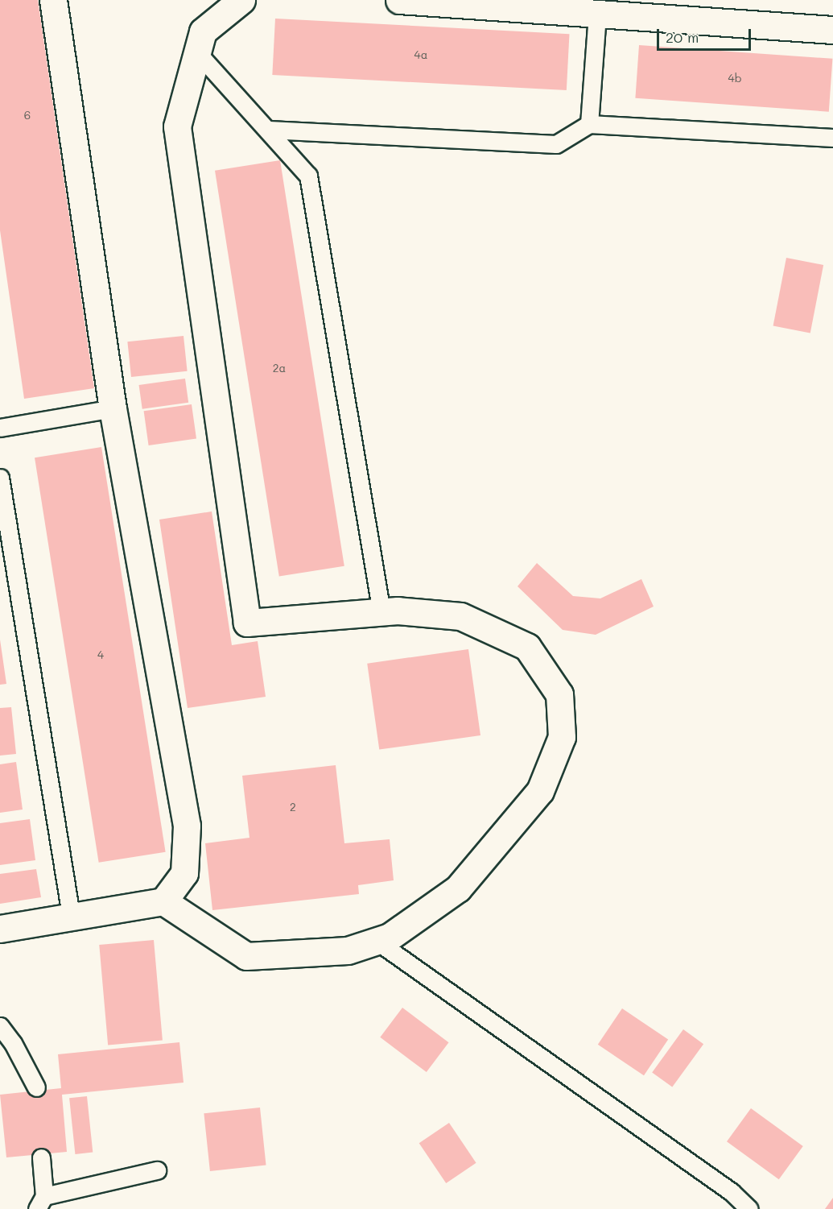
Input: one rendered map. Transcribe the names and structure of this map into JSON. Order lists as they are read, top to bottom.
{
  "house_numbers": [
    "4a",
    "4b",
    "6",
    "2a",
    "4",
    "2"
  ],
  "scale_bar": "20 m"
}
